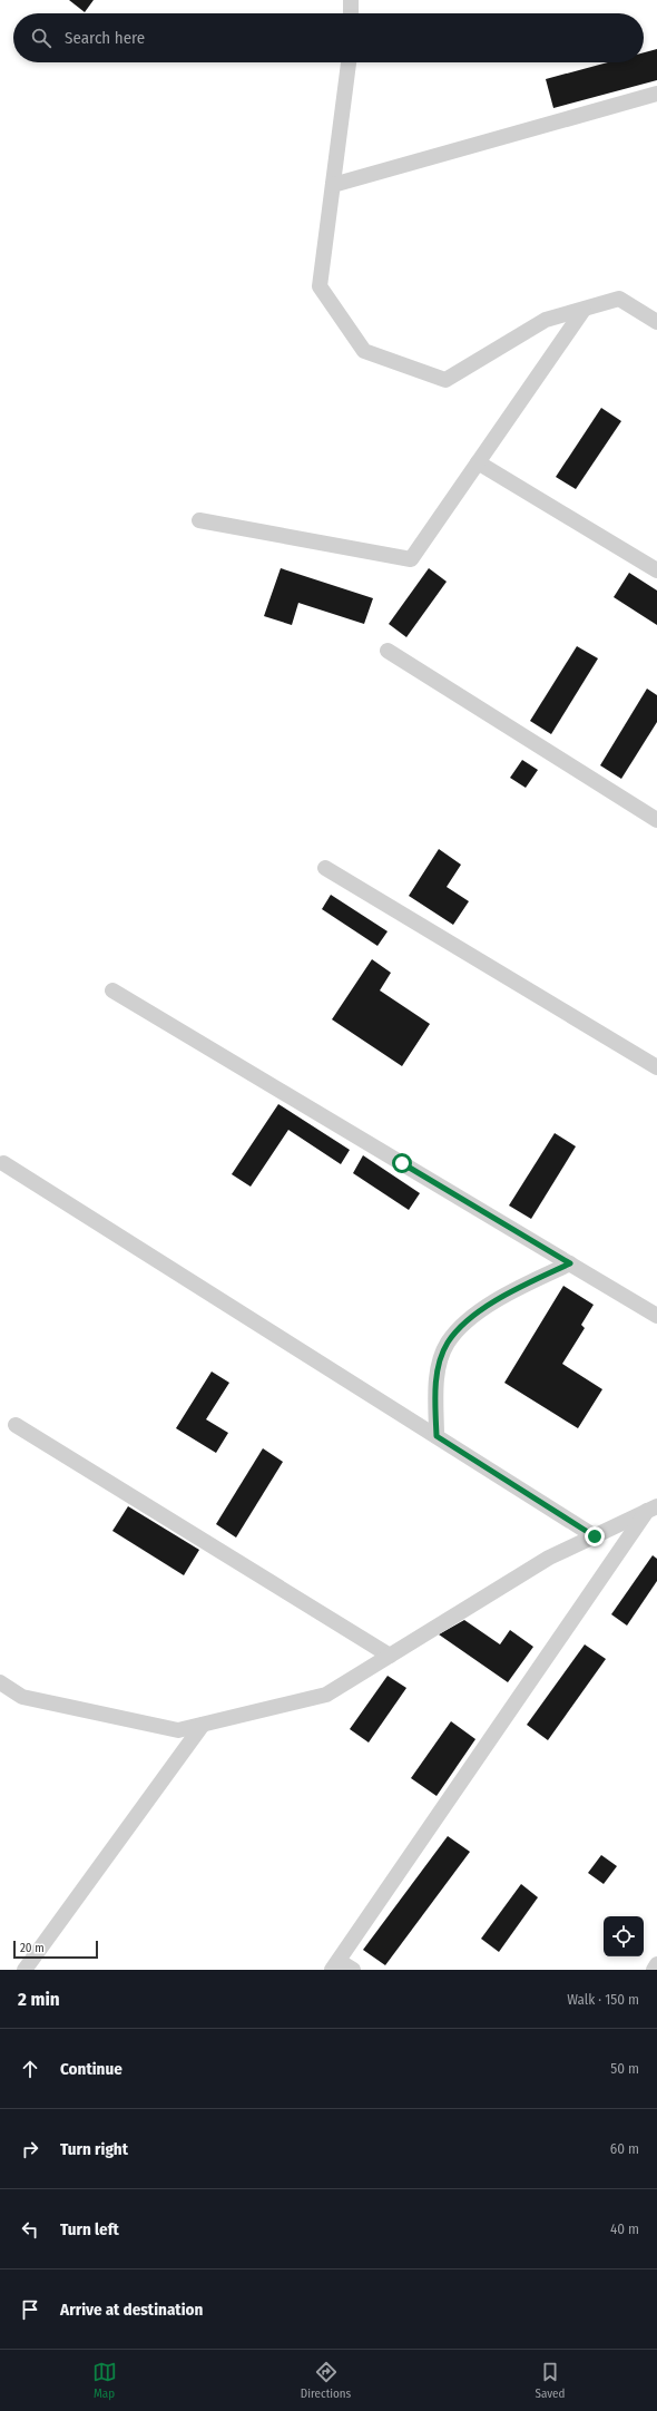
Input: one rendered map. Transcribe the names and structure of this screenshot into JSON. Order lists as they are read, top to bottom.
{
  "scale_bar": "20 m",
  "page": {
    "search": "Search here",
    "scale": "20 m",
    "heading": ["2 min", "Walk · 150 m"],
    "list": [
      ["Continue", "50 m"],
      ["Turn right", "60 m"],
      ["Turn left", "40 m"],
      "Arrive at destination"
    ],
    "nav": ["Map", "Directions", "Saved"]
  }
}
